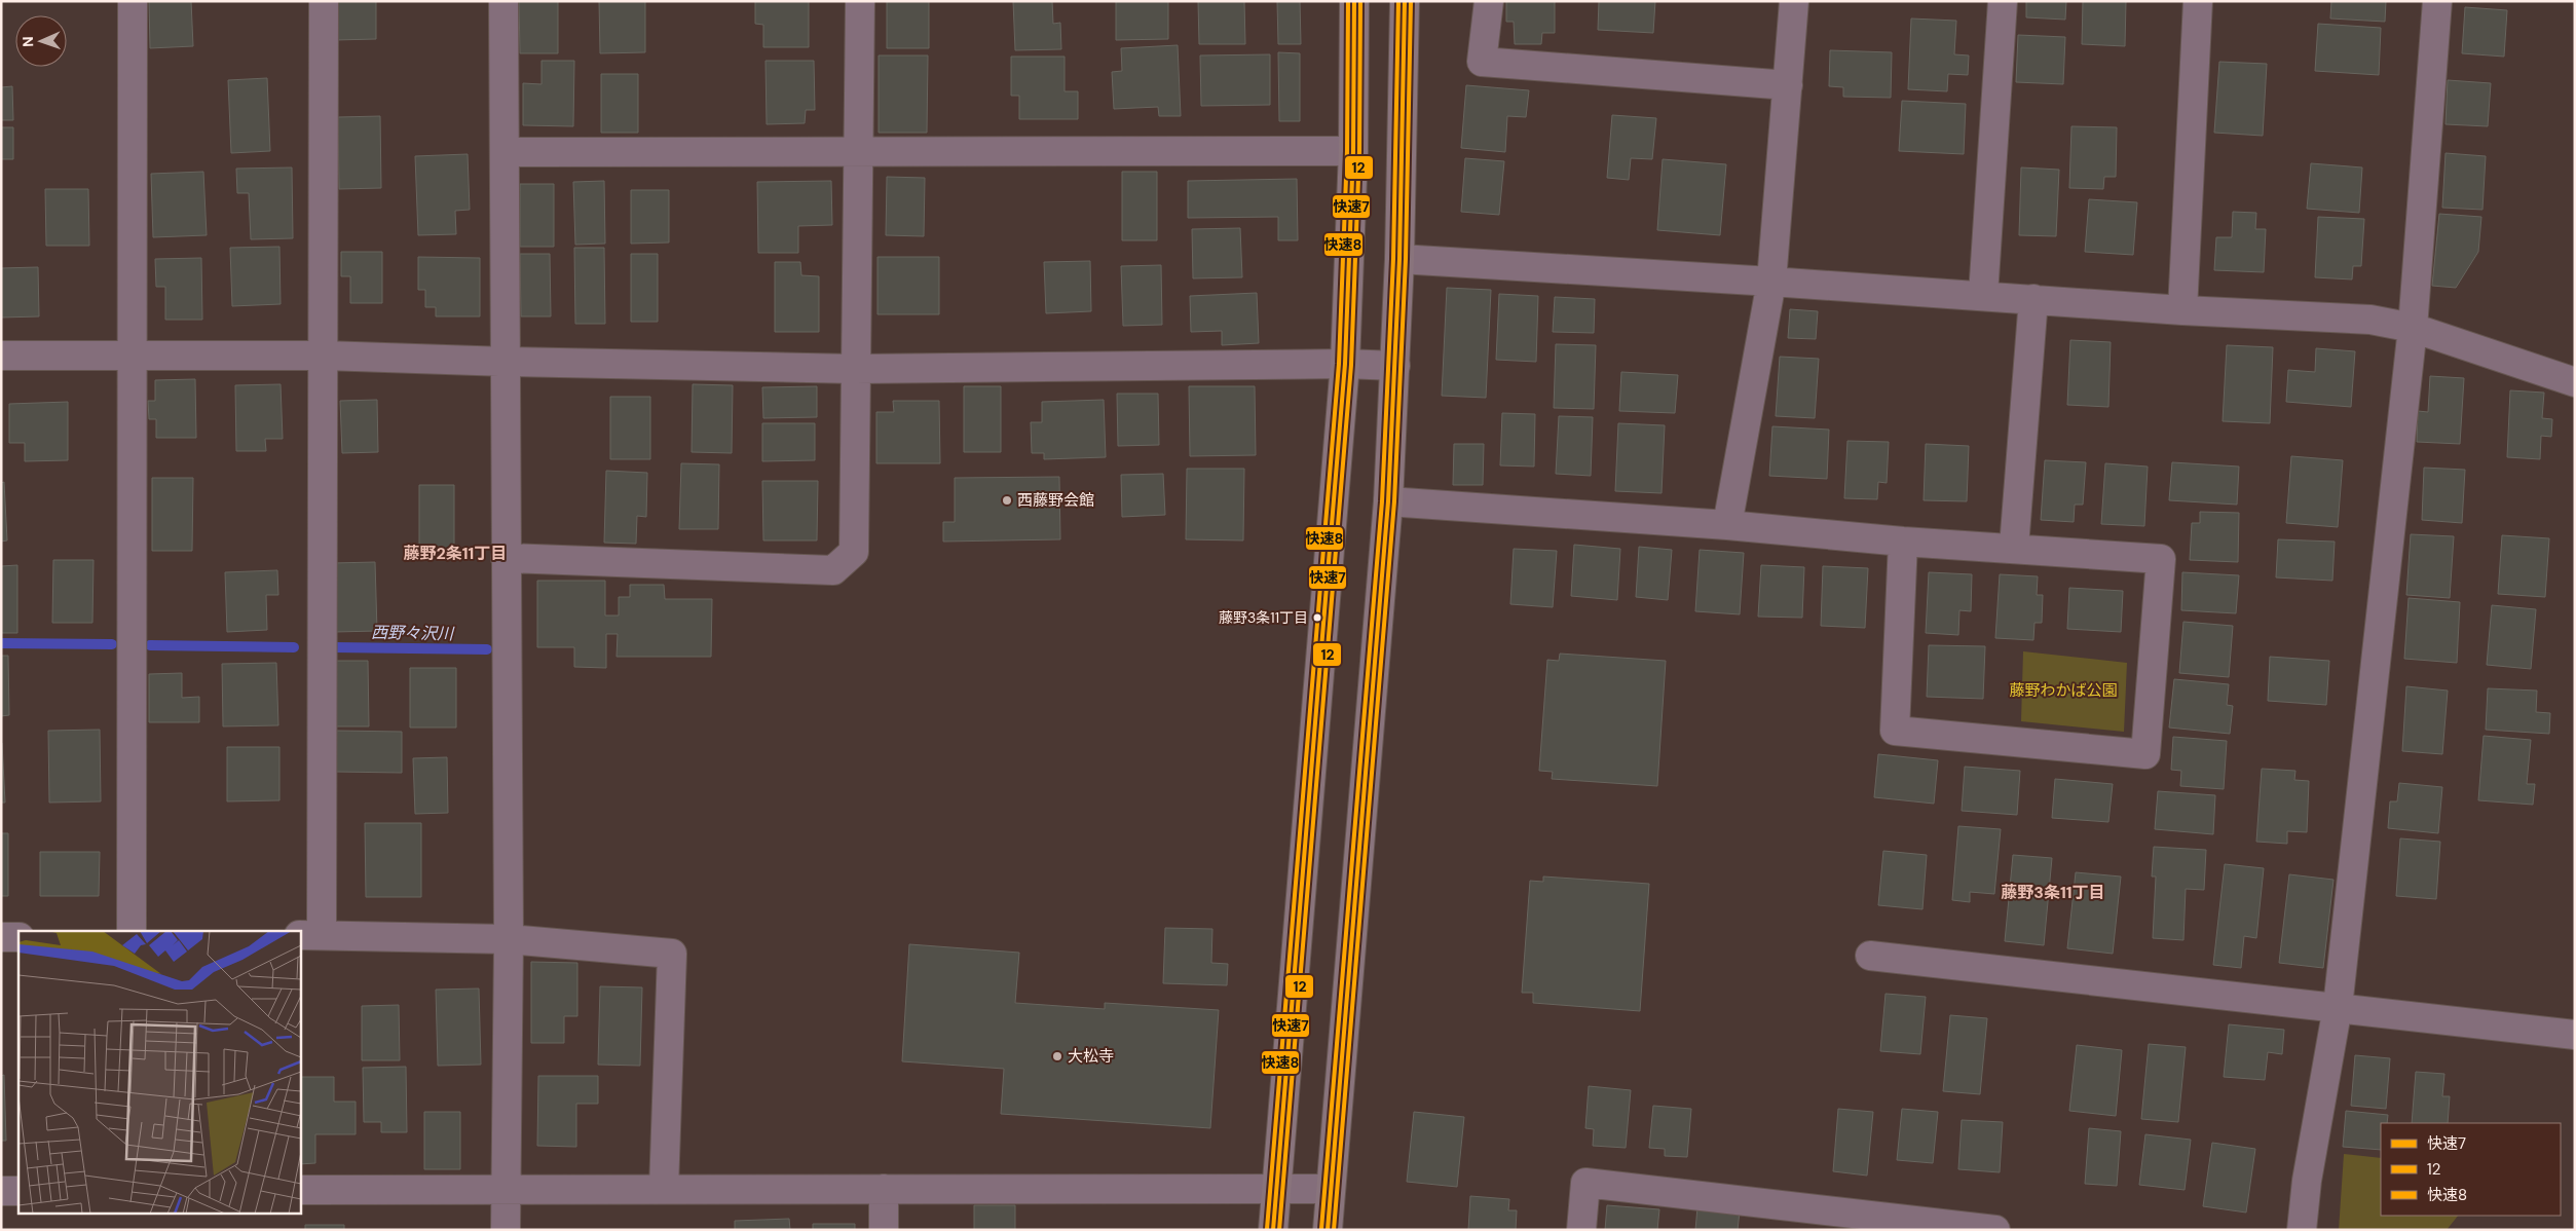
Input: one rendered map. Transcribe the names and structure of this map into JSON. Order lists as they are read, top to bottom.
{
  "districts": ["藤野2条11丁目", "藤野3条11丁目"],
  "water": ["西野々沢川"],
  "parks": ["藤野わかば公園"],
  "places": ["西藤野会館", "藤野3条11丁目", "大松寺"],
  "lines": ["transit line 快速7", "transit line 12", "transit line 快速8"],
  "legend": ["快速7", "12", "快速8"],
  "north": "left"
}
